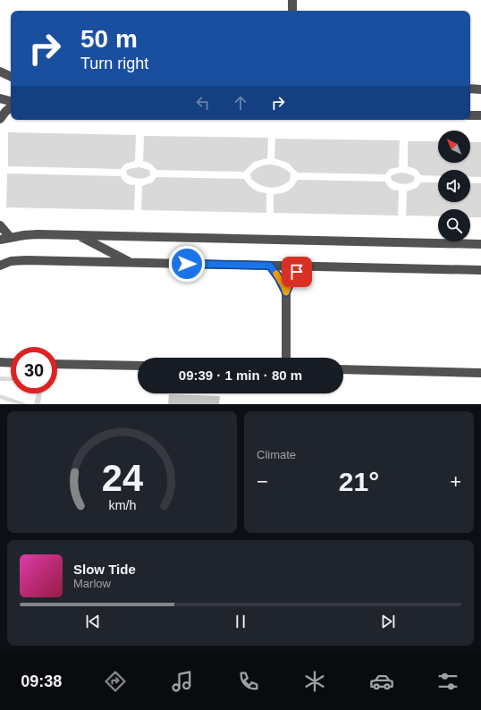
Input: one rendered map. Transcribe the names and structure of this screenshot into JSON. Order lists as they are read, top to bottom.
{
  "north": "top left",
  "page": {
    "turn": ["50 m", "Turn right"],
    "limit": "30",
    "trip": "09:39 · 1 min · 80 m",
    "tile": "Climate",
    "heat": ["−", "21°", "+"],
    "song": ["Slow Tide", "Marlow"],
    "tabs": "09:38",
    "gauge": ["24", "km/h"]
  }
}
